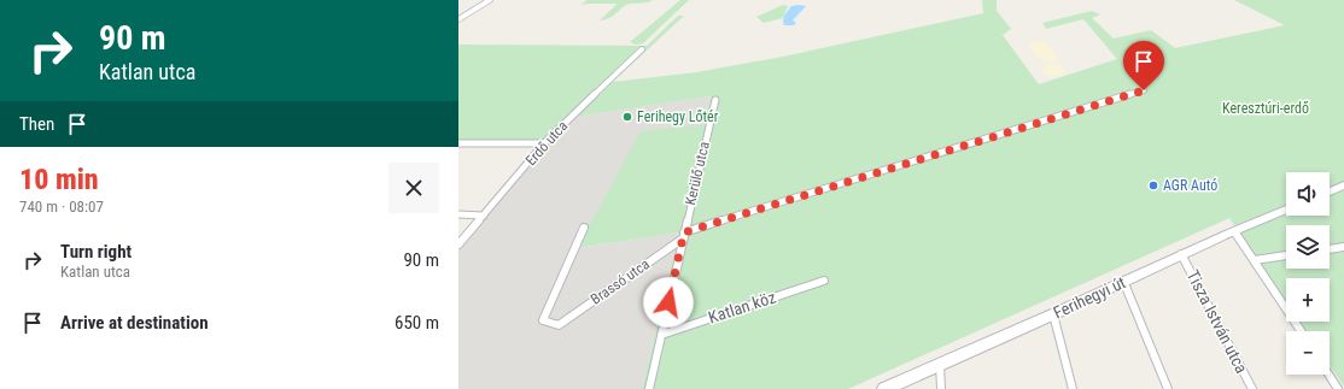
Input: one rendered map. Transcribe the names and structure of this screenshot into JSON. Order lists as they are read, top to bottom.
{
  "streets": {
    "main road": ["Ferihegyi út"],
    "street": [
      "Erdő utca",
      "Kerülő utca",
      "Brassó utca",
      "Katlan köz",
      "Tisza István utca"
    ]
  },
  "crossings": [
    ["Kerülő utca", "Brassó utca"],
    ["Kerülő utca", "Katlan köz"],
    ["Ferihegyi út", "Tisza István utca"]
  ],
  "parks": ["Keresztúri-erdő"],
  "places": ["Ferihegy Lőtér", "AGR Autó"],
  "page": {
    "turn": ["90 m", "Katlan utca"],
    "then": "Then",
    "heading": ["10 min", "740 m · 08:07"],
    "map_buttons": ["+", "−"],
    "list": [
      {
        "name": "Turn right",
        "note": "Katlan utca",
        "value": "90 m"
      },
      {
        "name": "Arrive at destination",
        "value": "650 m"
      }
    ]
  }
}
